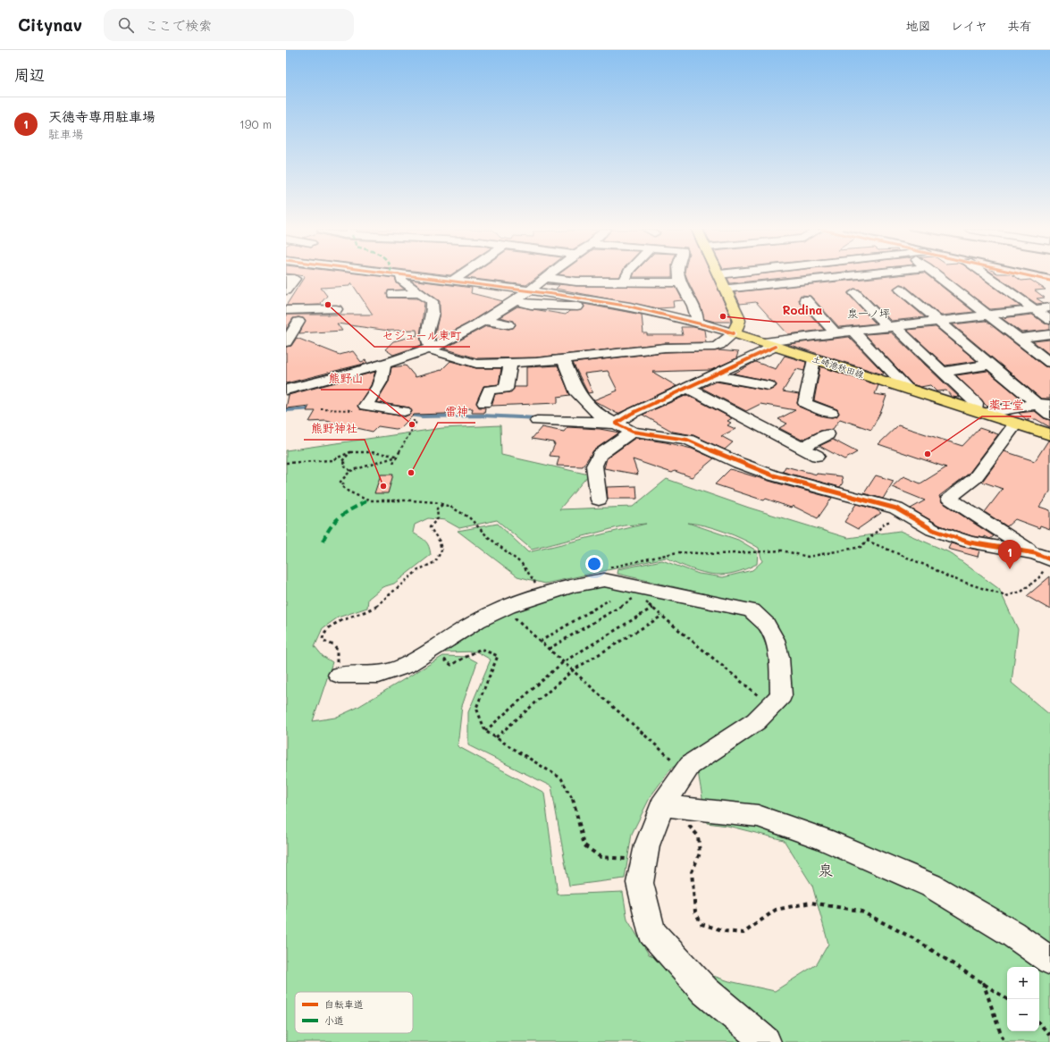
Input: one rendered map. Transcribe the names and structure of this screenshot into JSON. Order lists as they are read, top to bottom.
{
  "streets": {
    "main road": ["土崎港秋田線"]
  },
  "districts": ["泉一ノ坪", "泉"],
  "places": [
    "セジュール東町",
    "Rodina",
    "熊野山",
    "薬王堂",
    "雷神",
    "熊野神社"
  ],
  "legend": ["自転車道", "小道"],
  "page": {
    "header": "Citynav",
    "search": "ここで検索",
    "nav": ["地図", "レイヤ", "共有"],
    "heading": "周辺",
    "list": [
      {
        "mark": "1",
        "name": "天徳寺専用駐車場",
        "note": "駐車場",
        "value": "190 m"
      }
    ],
    "pins": "1",
    "map_buttons": ["+", "−"]
  }
}
